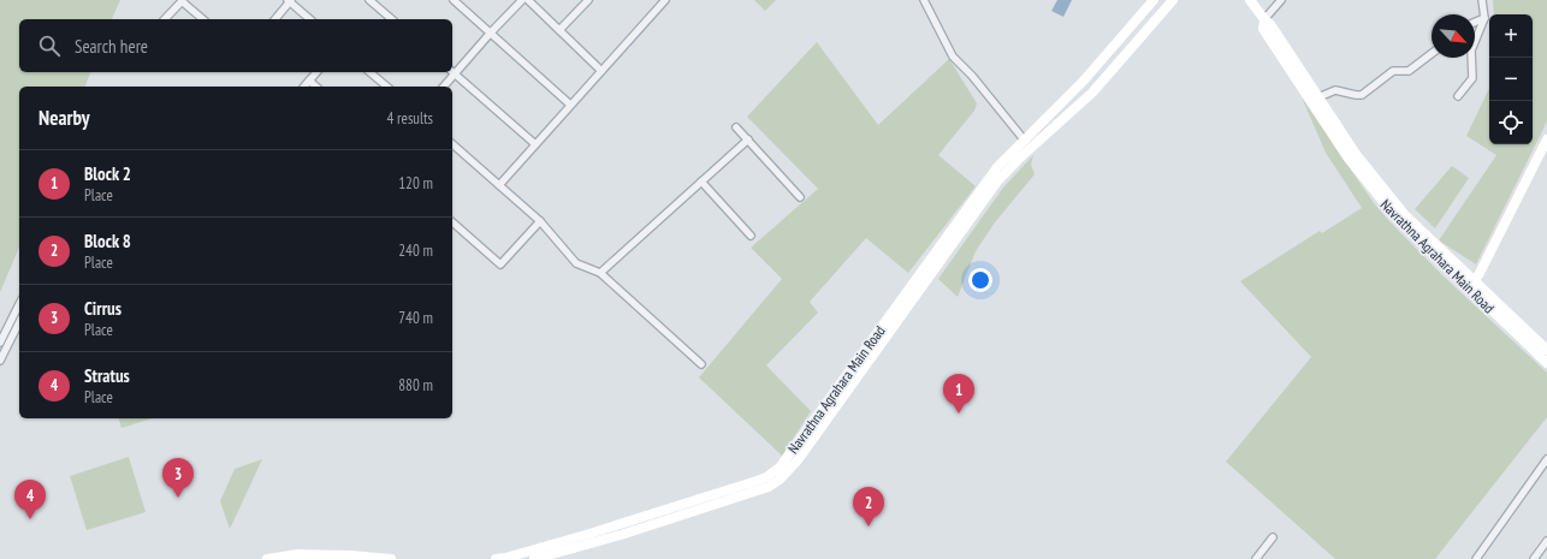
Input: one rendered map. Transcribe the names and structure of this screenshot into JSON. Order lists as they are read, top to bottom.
{
  "streets": {
    "street": ["Navrathna Agrahara Main Road"]
  },
  "north": "bottom right",
  "page": {
    "map_buttons": ["+", "−"],
    "search": "Search here",
    "heading": ["Nearby", "4 results"],
    "list": [
      {
        "mark": "1",
        "name": "Block 2",
        "note": "Place",
        "value": "120 m"
      },
      {
        "mark": "2",
        "name": "Block 8",
        "note": "Place",
        "value": "240 m"
      },
      {
        "mark": "3",
        "name": "Cirrus",
        "note": "Place",
        "value": "740 m"
      },
      {
        "mark": "4",
        "name": "Stratus",
        "note": "Place",
        "value": "880 m"
      }
    ],
    "pins": [
      "1",
      "3",
      "4",
      "2"
    ]
  }
}
